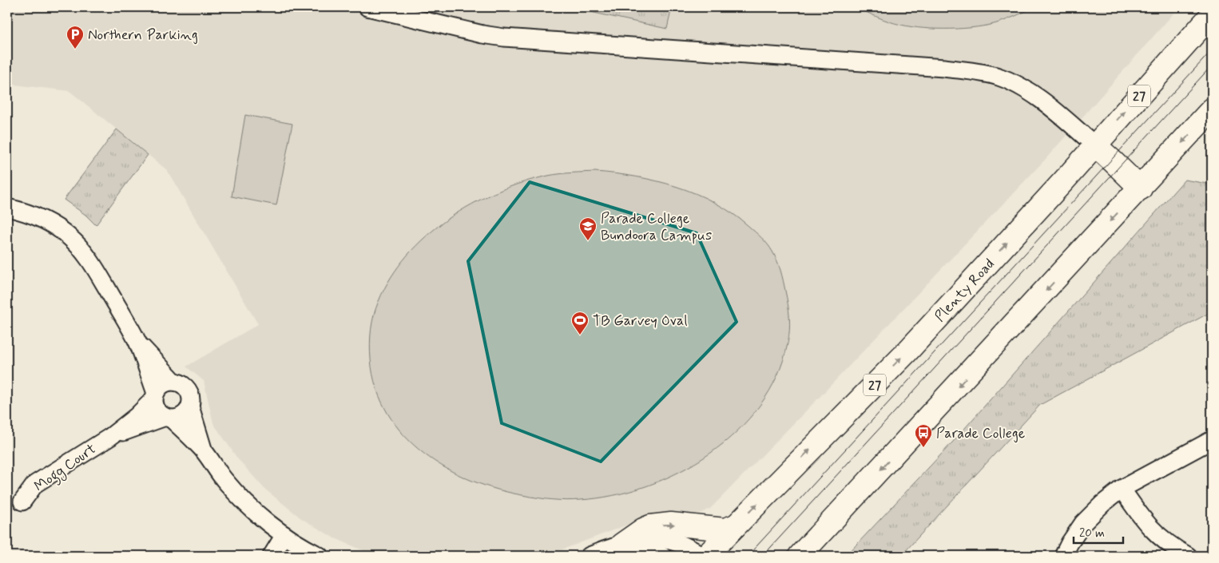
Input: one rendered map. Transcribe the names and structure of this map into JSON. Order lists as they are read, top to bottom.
{
  "streets": {
    "highway": ["27", "Plenty Road"],
    "street": ["Mogg Court"]
  },
  "places": {
    "parking": ["Northern Parking"],
    "school or university": ["Parade College Bundoora Campus"],
    "sports": ["TB Garvey Oval"],
    "bus stop": ["Parade College"]
  },
  "scale_bar": "20 m"
}
